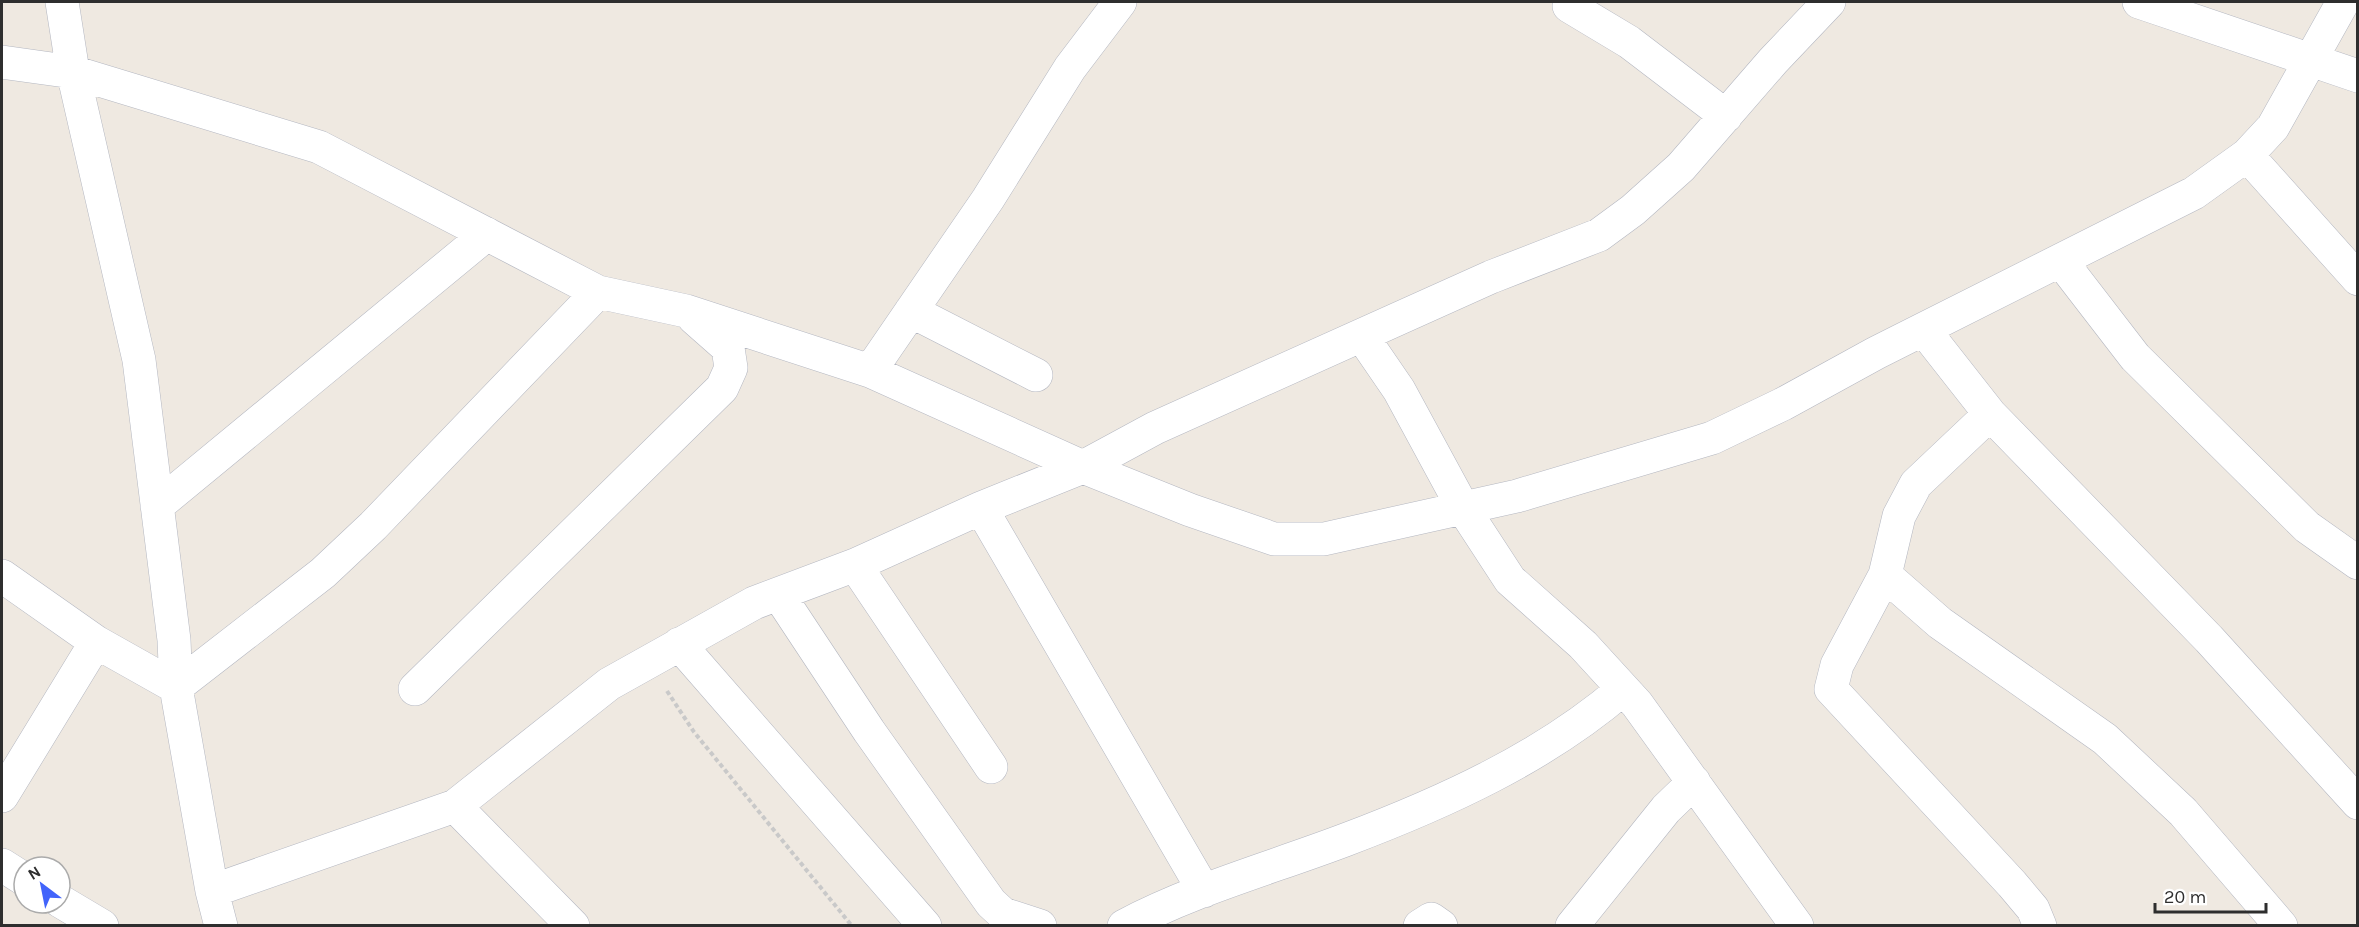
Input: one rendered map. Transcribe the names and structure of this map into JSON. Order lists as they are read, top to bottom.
{
  "scale_bar": "20 m",
  "north": "top left"
}
